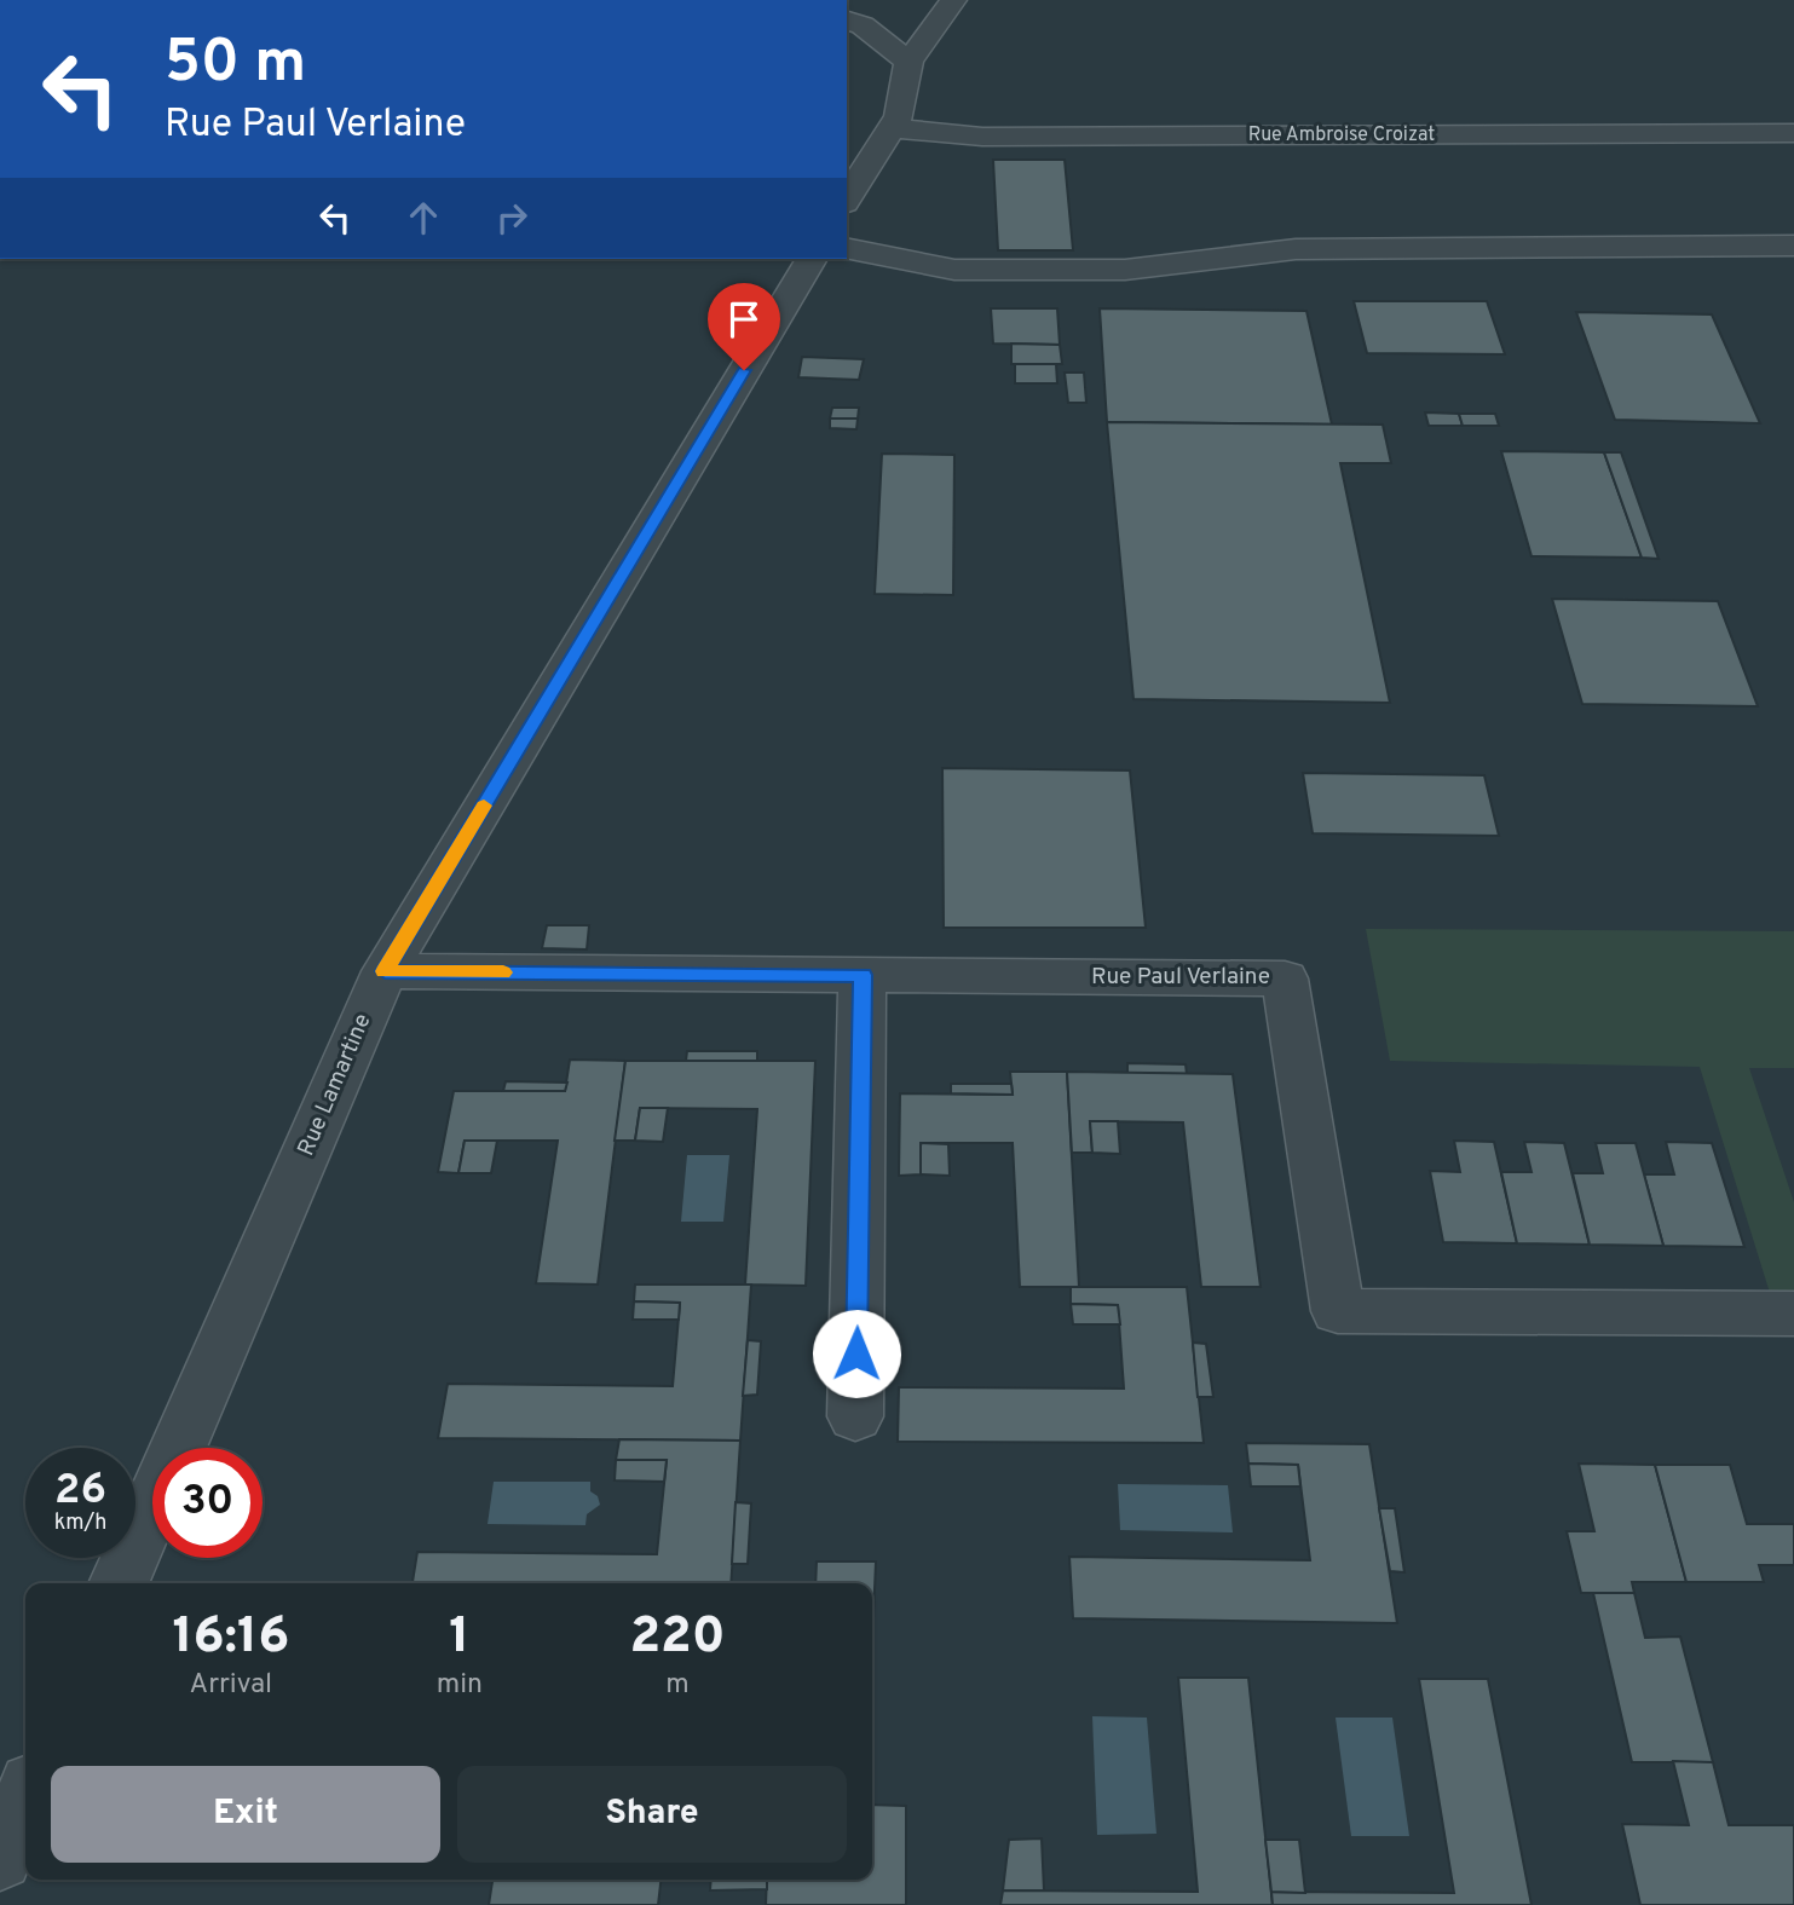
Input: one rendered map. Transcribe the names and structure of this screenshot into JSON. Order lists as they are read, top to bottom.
{
  "streets": {
    "street": ["Rue Ambroise Croizat", "Rue Paul Verlaine", "Rue Lamartine"]
  },
  "crossings": [
    ["Rue Paul Verlaine", "Rue Lamartine"]
  ],
  "page": {
    "turn": ["50 m", "Rue Paul Verlaine"],
    "speed": "26 km/h",
    "limit": "30",
    "eta": [
      "16:16",
      "Arrival",
      "1",
      "min",
      "220",
      "m"
    ],
    "buttons": ["Exit", "Share"]
  }
}
